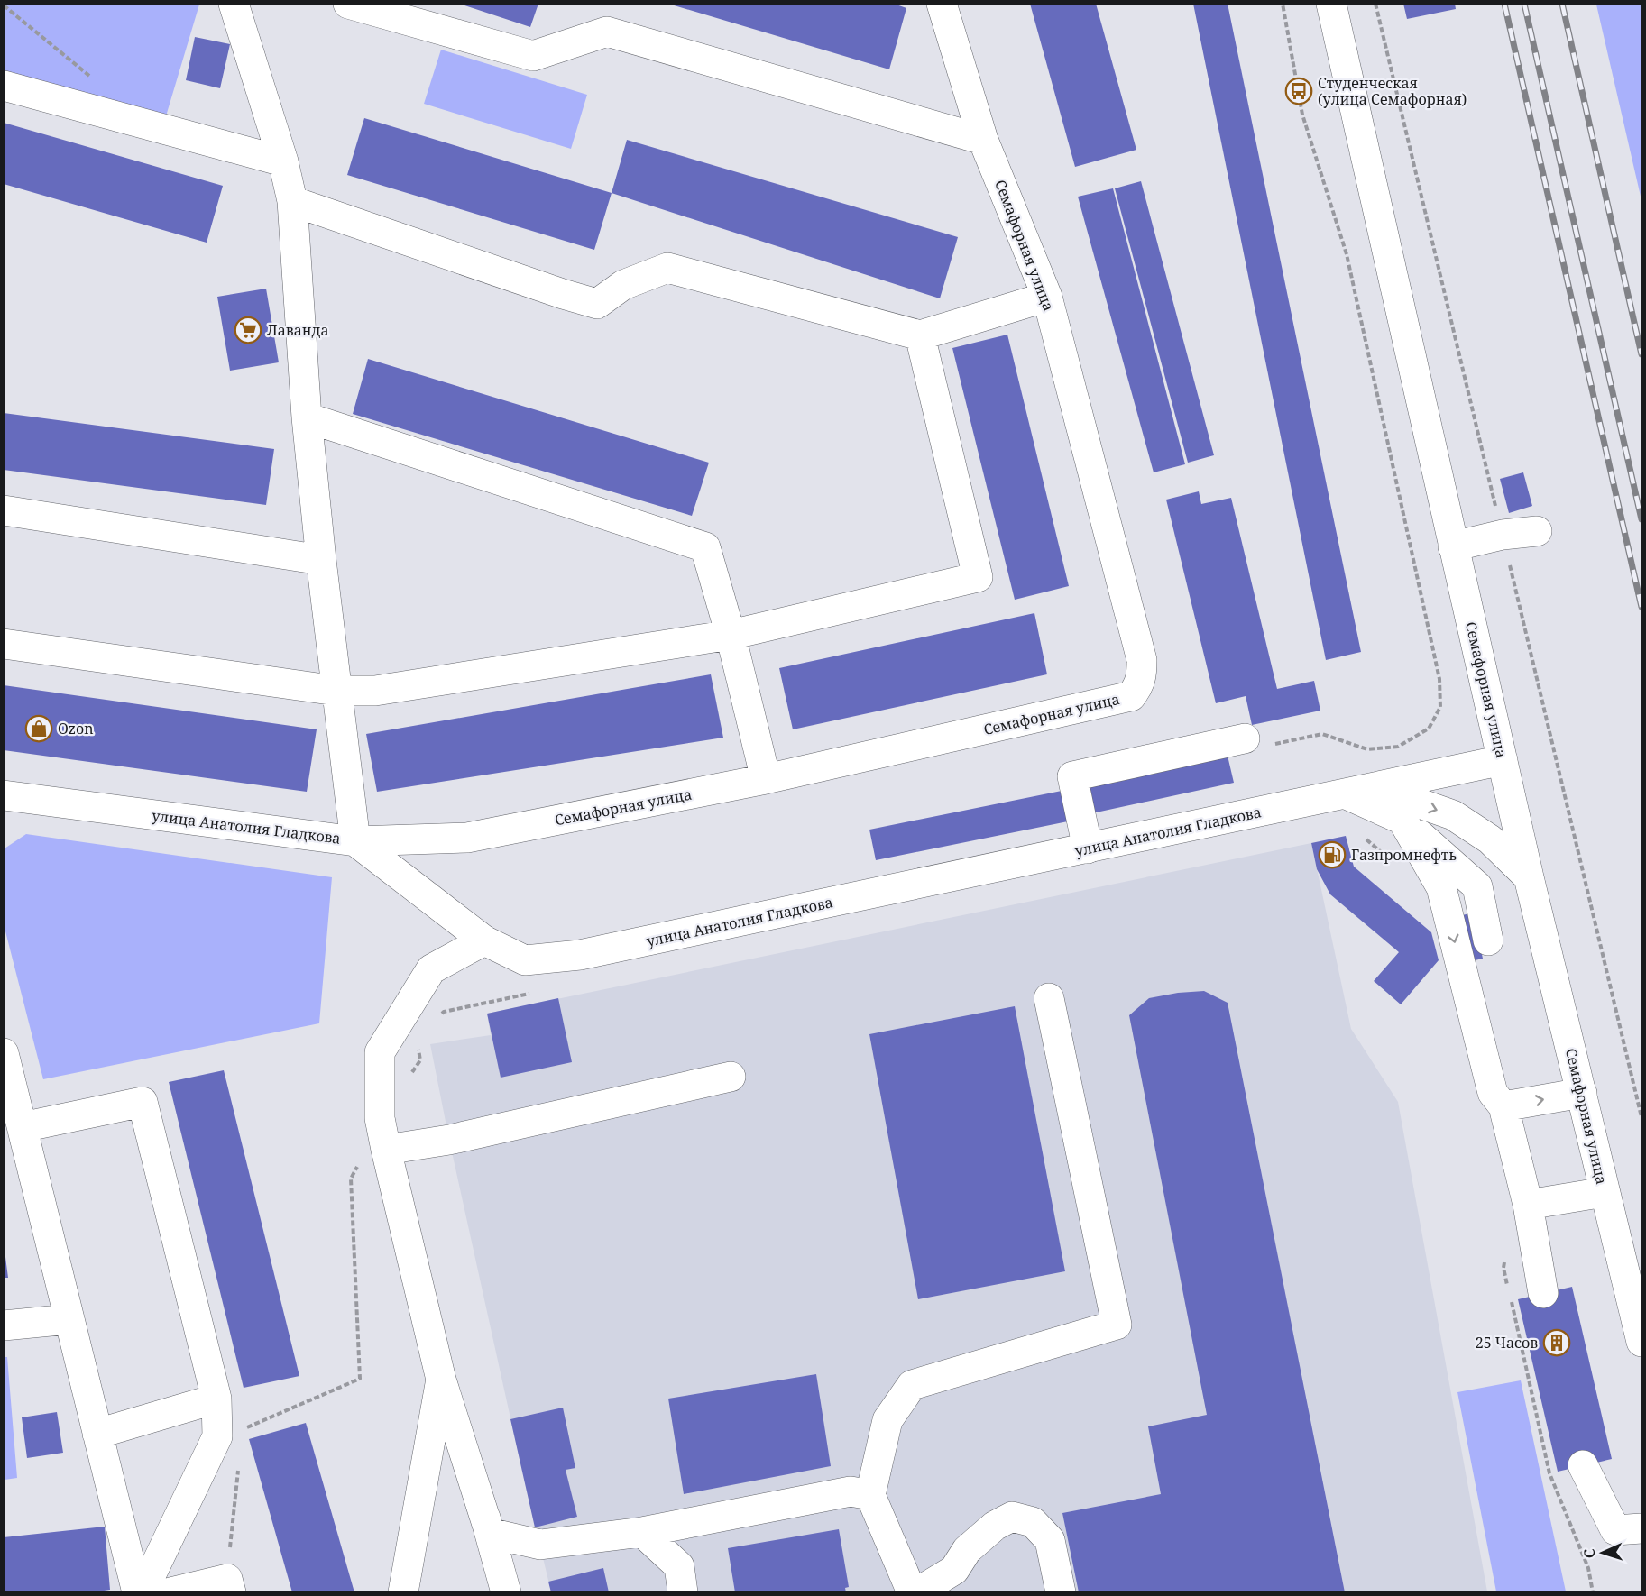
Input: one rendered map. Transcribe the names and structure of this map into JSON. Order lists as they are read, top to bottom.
{
  "streets": {
    "main road": ["Семафорная улица", "улица Анатолия Гладкова"]
  },
  "crossings": [
    ["Семафорная улица", "улица Анатолия Гладкова"]
  ],
  "places": {
    "bus stop": ["Студенческая (улица Семафорная)"],
    "supermarket": ["Лаванда"],
    "shop": ["Ozon"],
    "fuel station": ["Газпромнефть"],
    "building": ["25 Часов"]
  },
  "north": "left"
}
